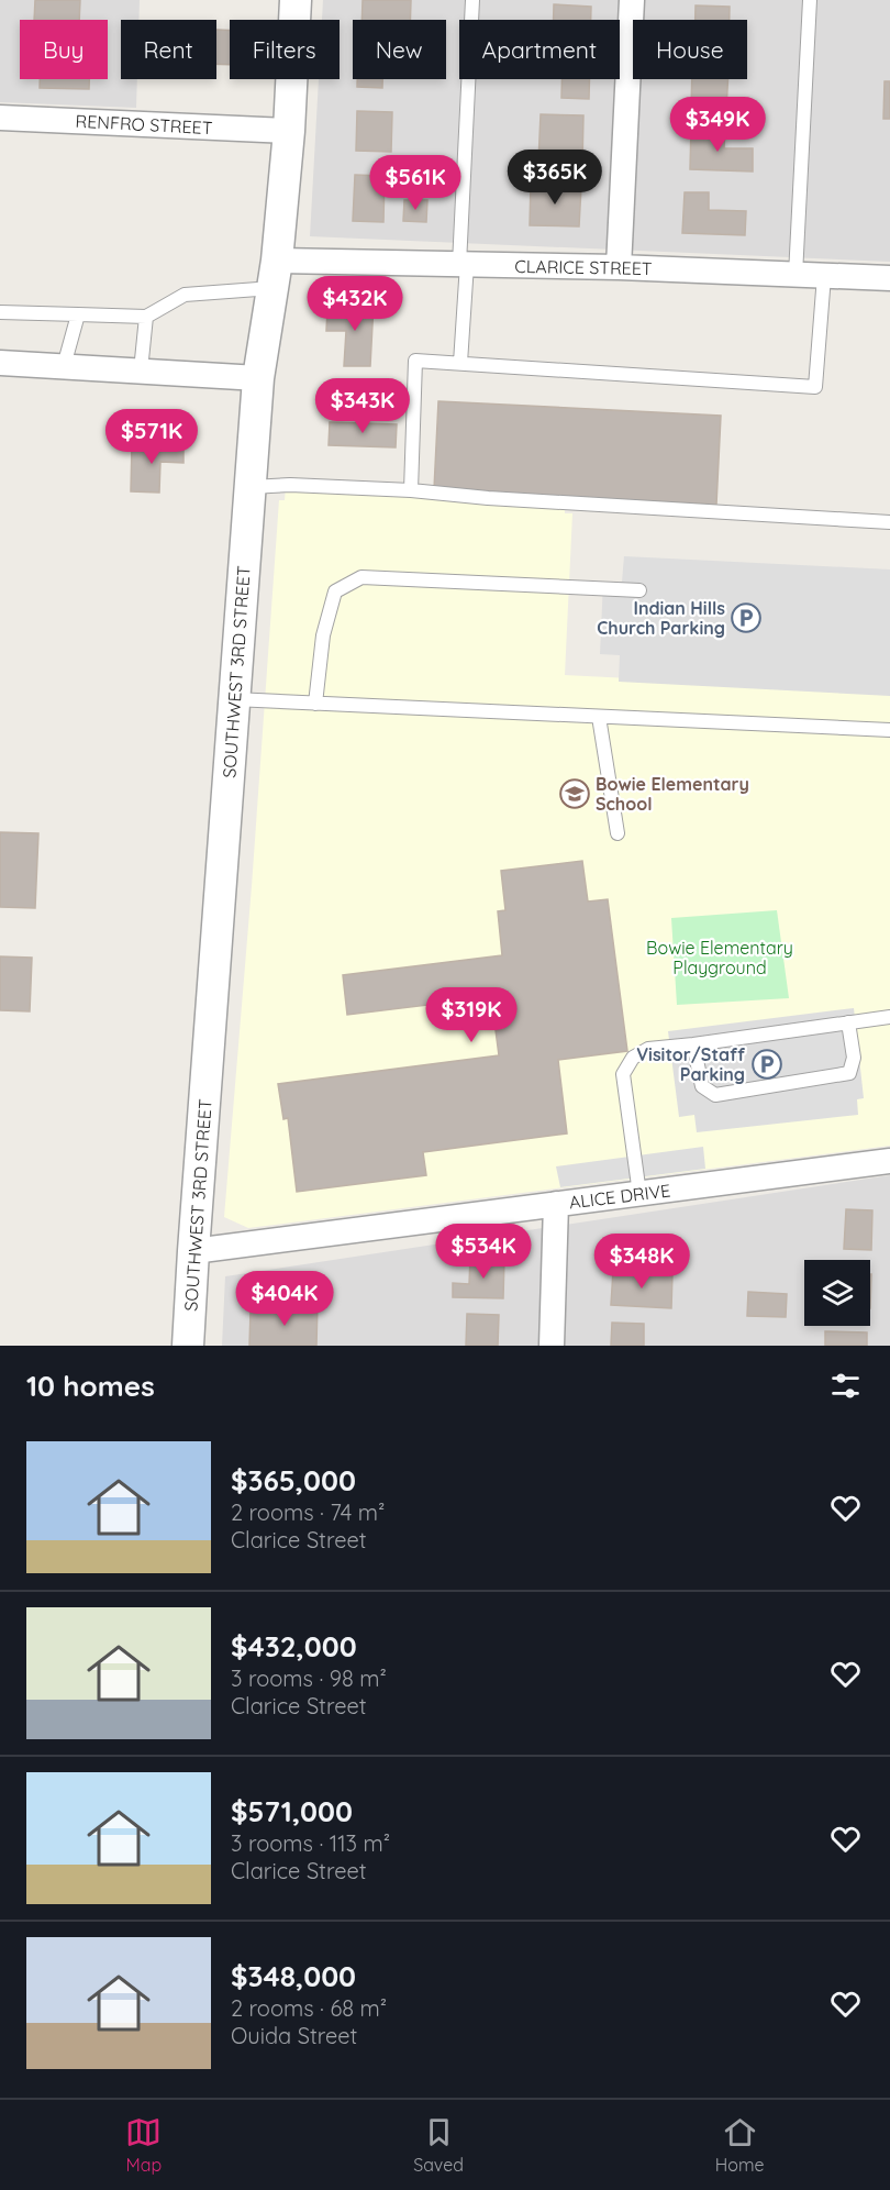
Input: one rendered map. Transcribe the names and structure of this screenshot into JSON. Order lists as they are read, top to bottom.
{
  "streets": {
    "street": [
      "RENFRO STREET",
      "CLARICE STREET",
      "SOUTHWEST 3RD STREET",
      "ALICE DRIVE"
    ]
  },
  "crossings": [
    ["RENFRO STREET", "SOUTHWEST 3RD STREET"],
    ["CLARICE STREET", "SOUTHWEST 3RD STREET"],
    ["SOUTHWEST 3RD STREET", "ALICE DRIVE"]
  ],
  "parks": ["Bowie Elementary Playground"],
  "places": {
    "parking": ["Indian Hills Church Parking", "Visitor/Staff Parking"],
    "school or university": ["Bowie Elementary School"]
  },
  "page": {
    "chip": [
      "Buy",
      "Rent",
      "Filters",
      "New",
      "Apartment",
      "House"
    ],
    "price": [
      "$349K",
      "$365K",
      "$561K",
      "$432K",
      "$343K",
      "$571K",
      "$319K",
      "$534K",
      "$348K",
      "$404K"
    ],
    "heading": "10 homes",
    "list": [
      {
        "name": "$365,000",
        "note": "2 rooms · 74 m² · Clarice Street"
      },
      {
        "name": "$432,000",
        "note": "3 rooms · 98 m² · Clarice Street"
      },
      {
        "name": "$571,000",
        "note": "3 rooms · 113 m² · Clarice Street"
      },
      {
        "name": "$348,000",
        "note": "2 rooms · 68 m² · Ouida Street"
      }
    ],
    "tabs": ["Map", "Saved", "Home"]
  }
}
